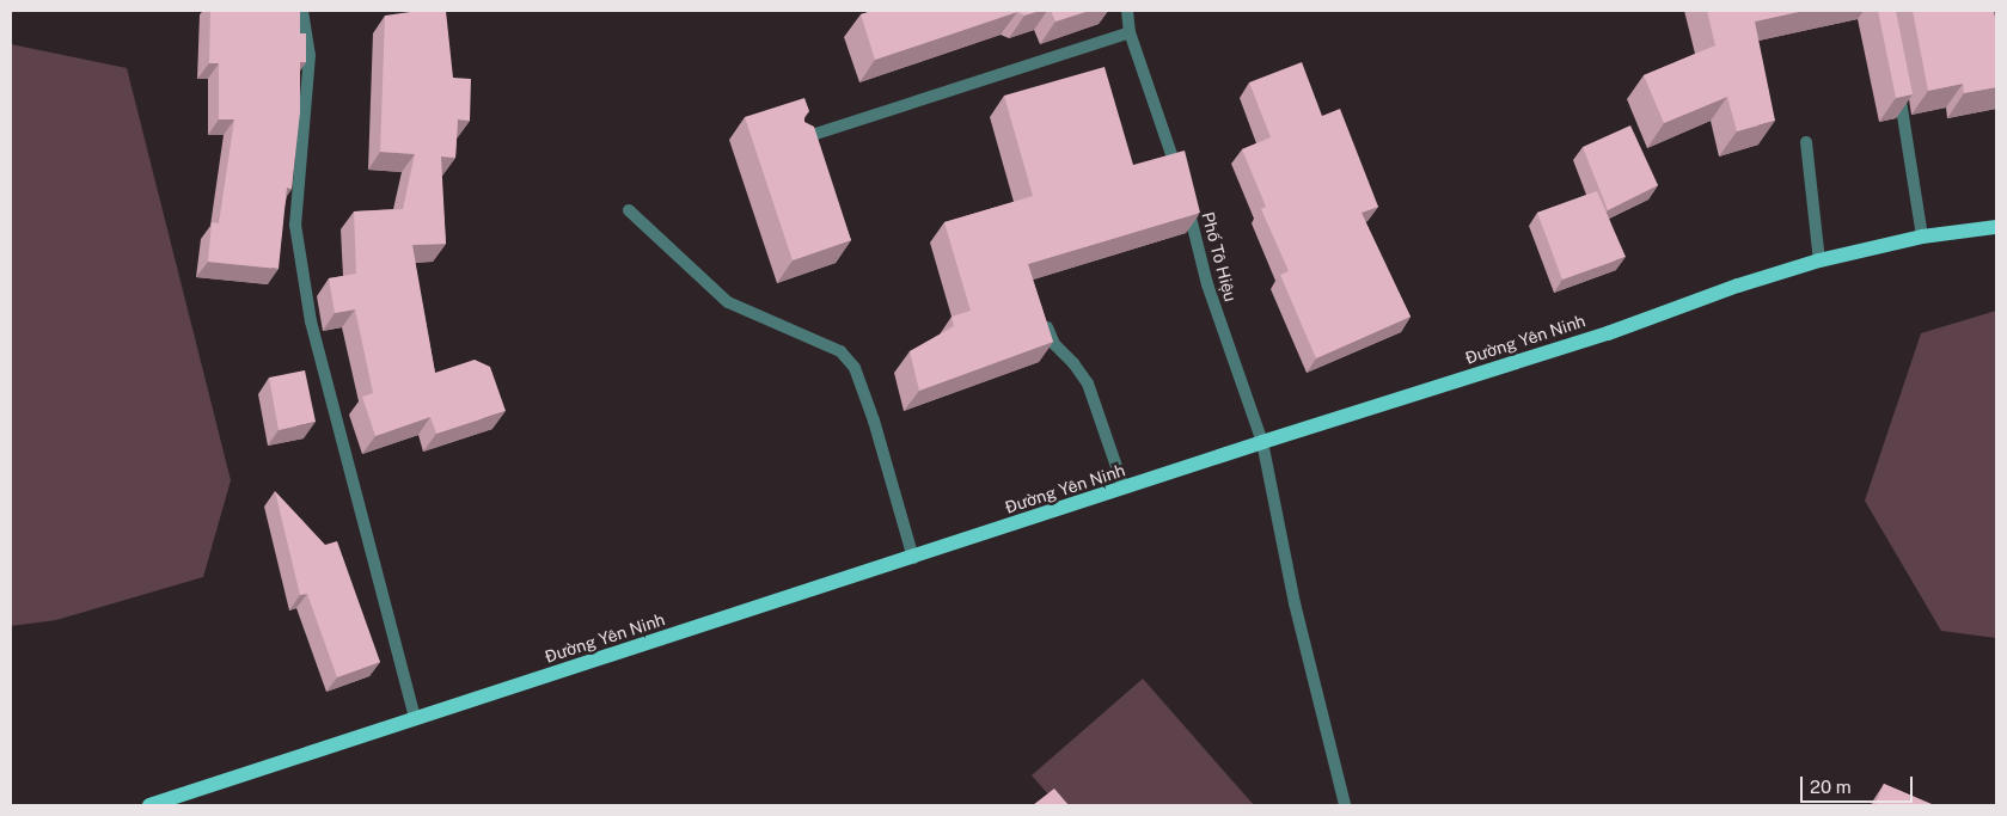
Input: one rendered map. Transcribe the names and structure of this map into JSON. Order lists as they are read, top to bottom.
{
  "streets": {
    "main road": ["Đường Yên Ninh"],
    "street": ["Phố Tô Hiệu"]
  },
  "crossings": [
    ["Phố Tô Hiệu", "Đường Yên Ninh"]
  ],
  "scale_bar": "20 m"
}
